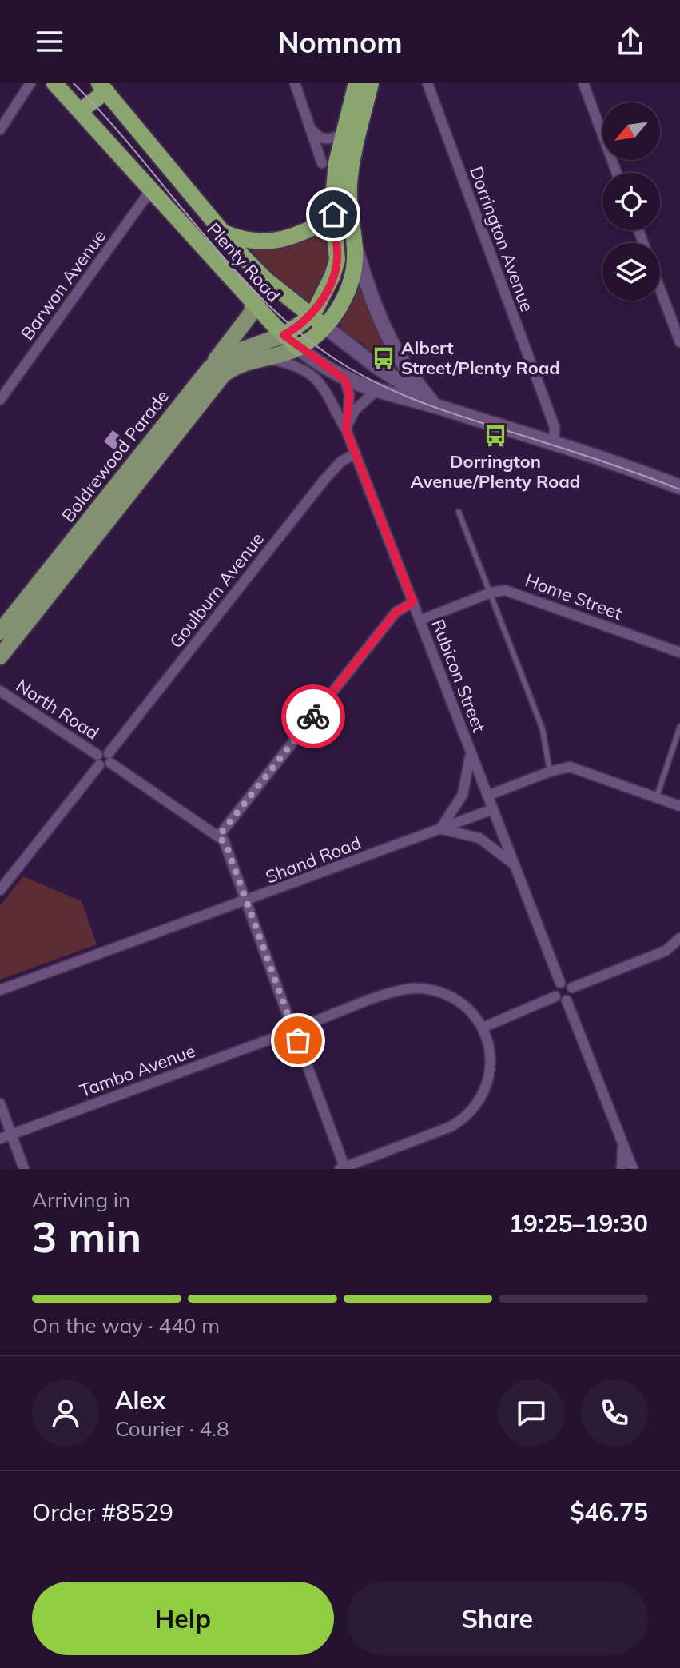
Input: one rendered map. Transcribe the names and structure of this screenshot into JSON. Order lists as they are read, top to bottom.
{
  "streets": {
    "highway": ["Plenty Road"],
    "main road": ["Boldrewood Parade"],
    "street": [
      "Dorrington Avenue",
      "Barwon Avenue",
      "Goulburn Avenue",
      "Home Street",
      "Rubicon Street",
      "North Road",
      "Shand Road",
      "Tambo Avenue"
    ]
  },
  "crossings": [
    ["Dorrington Avenue", "Plenty Road"],
    ["Plenty Road", "Barwon Avenue"],
    ["Plenty Road", "Boldrewood Parade"],
    ["Plenty Road", "Rubicon Street"],
    ["Boldrewood Parade", "Rubicon Street"],
    ["Goulburn Avenue", "Rubicon Street"],
    ["Home Street", "Rubicon Street"],
    ["Rubicon Street", "Shand Road"]
  ],
  "places": {
    "bus stop": ["Albert Street/Plenty Road", "Dorrington Avenue/Plenty Road"]
  },
  "north": "bottom left",
  "page": {
    "header": "Nomnom",
    "heading": ["3 min", "Arriving in", "19:25–19:30"],
    "panel": [
      "Alex",
      "Courier · 4.8",
      "Order #8529",
      "$46.75"
    ],
    "bar": "On the way · 440 m",
    "buttons": ["Help", "Share"]
  }
}
